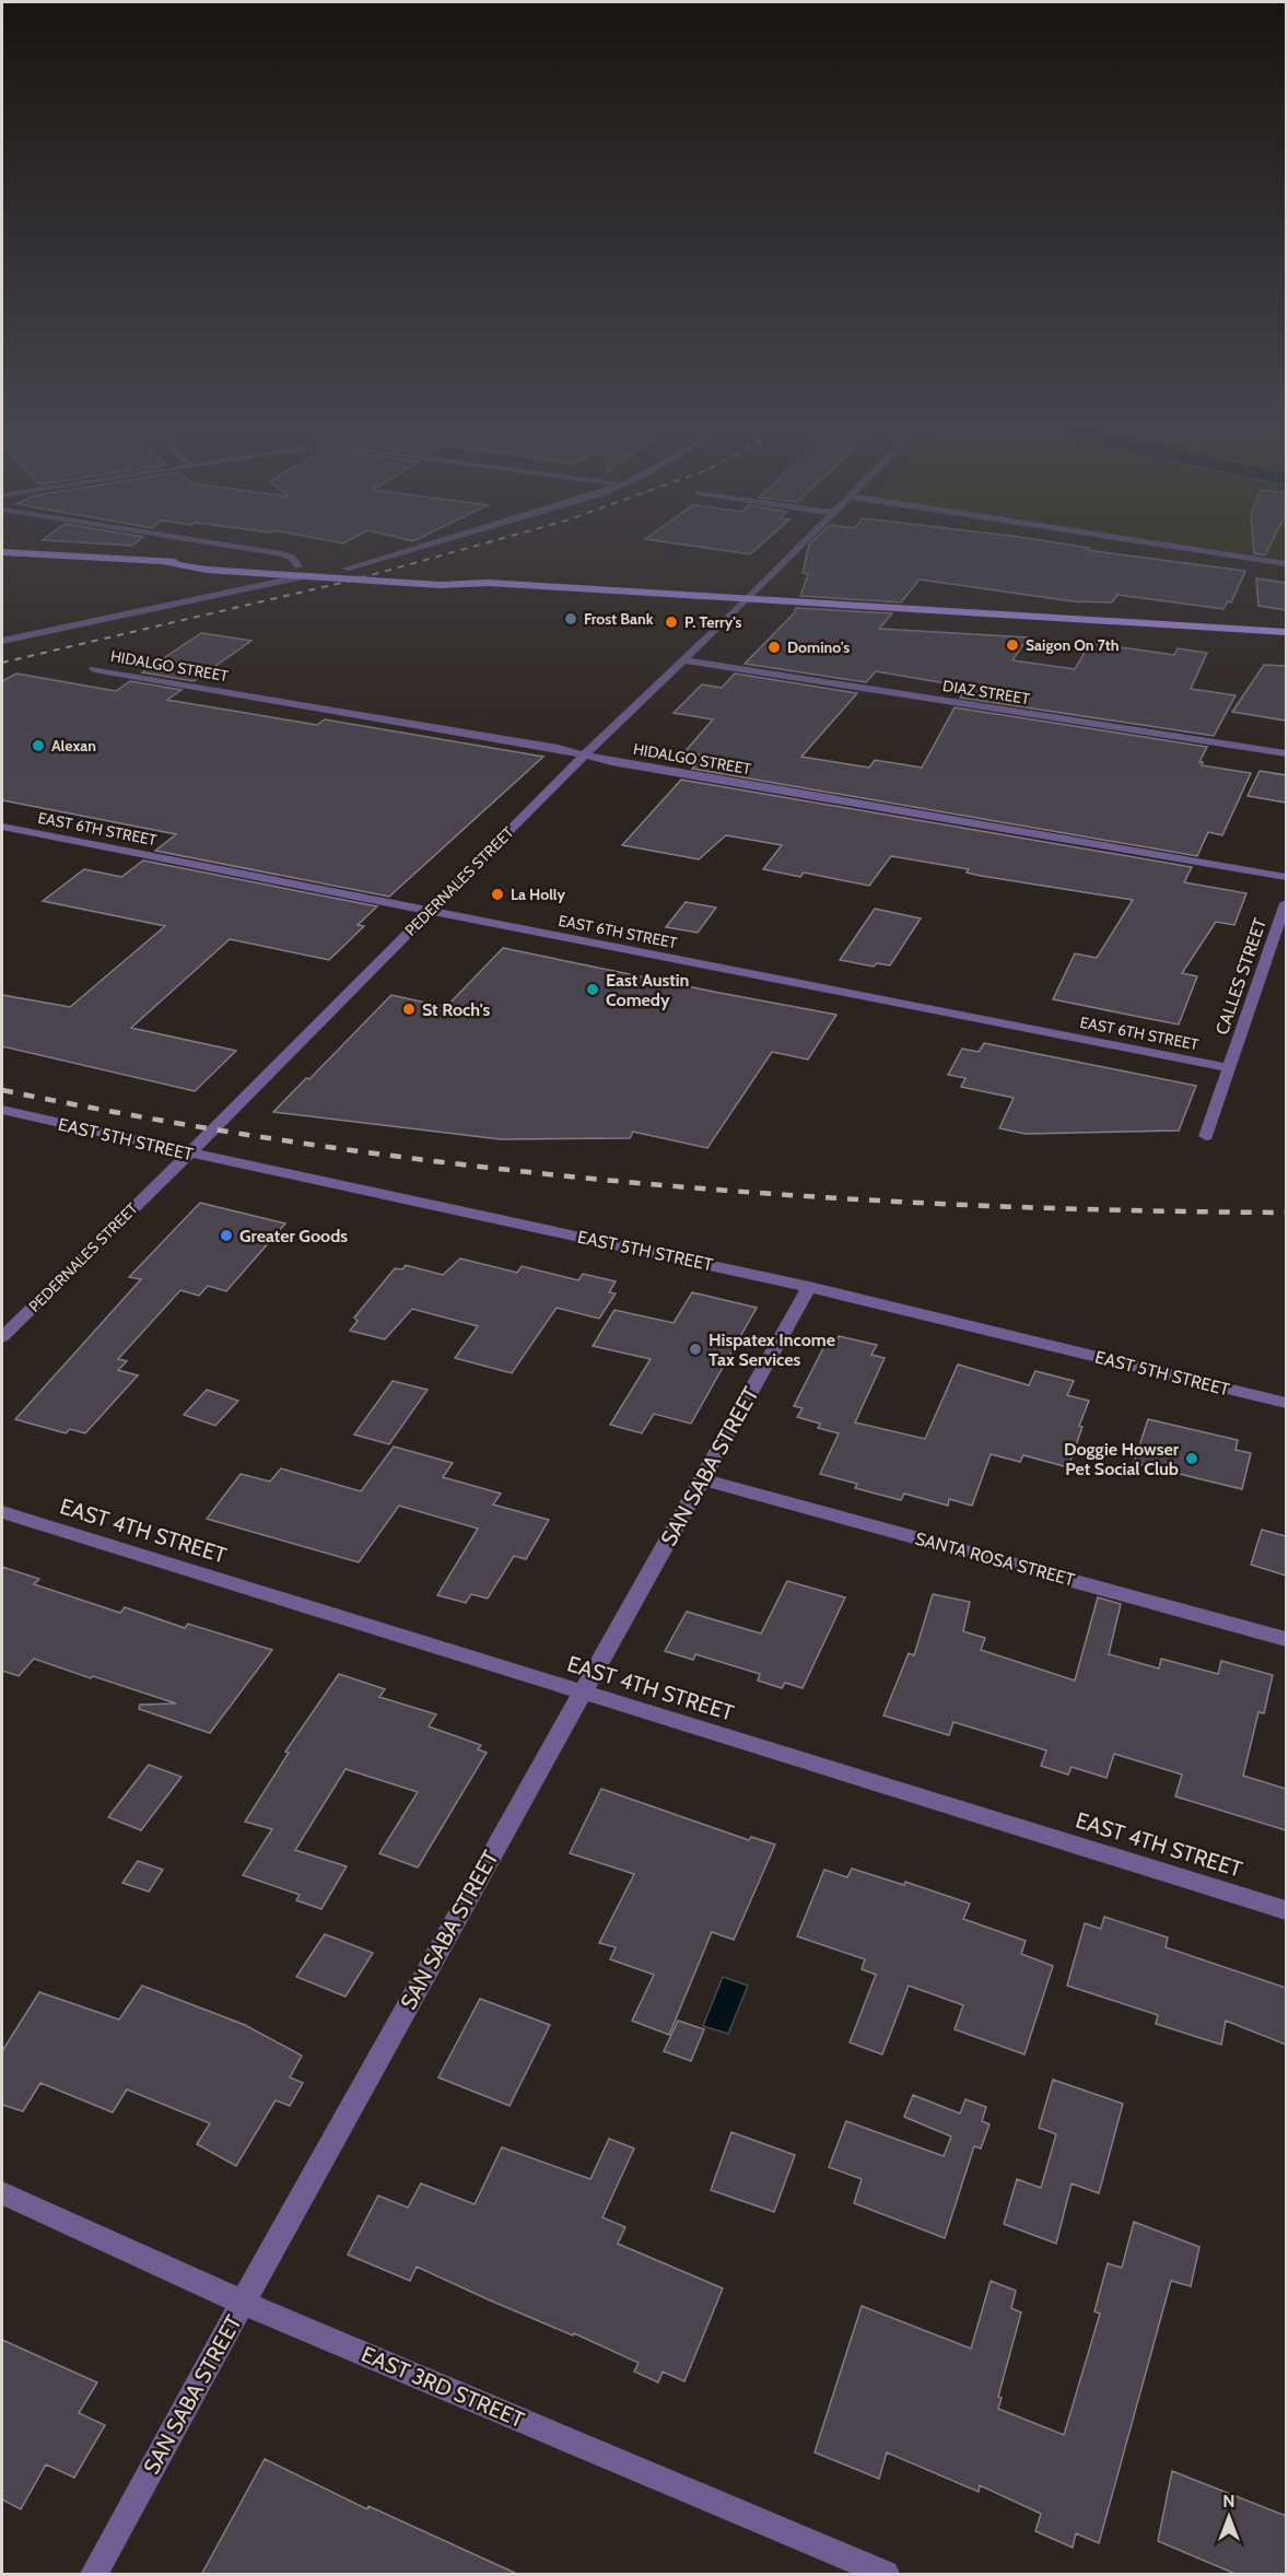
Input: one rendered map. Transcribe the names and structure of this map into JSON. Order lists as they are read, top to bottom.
{
  "streets": {
    "street": [
      "HIDALGO STREET",
      "DIAZ STREET",
      "EAST 6TH STREET",
      "PEDERNALES STREET",
      "CALLES STREET",
      "EAST 5TH STREET",
      "SAN SABA STREET",
      "EAST 4TH STREET",
      "SANTA ROSA STREET",
      "EAST 3RD STREET"
    ]
  },
  "crossings": [
    ["HIDALGO STREET", "PEDERNALES STREET"],
    ["DIAZ STREET", "PEDERNALES STREET"],
    ["EAST 6TH STREET", "PEDERNALES STREET"],
    ["EAST 6TH STREET", "CALLES STREET"],
    ["PEDERNALES STREET", "EAST 5TH STREET"],
    ["EAST 5TH STREET", "SAN SABA STREET"],
    ["SAN SABA STREET", "EAST 4TH STREET"],
    ["SAN SABA STREET", "SANTA ROSA STREET"],
    ["SAN SABA STREET", "EAST 3RD STREET"]
  ],
  "places": [
    "Frost Bank",
    "P. Terry's",
    "Saigon On 7th",
    "Domino's",
    "Alexan",
    "La Holly",
    "East Austin Comedy",
    "St Roch's",
    "Greater Goods",
    "Hispatex Income Tax Services",
    "Doggie Howser Pet Social Club"
  ],
  "north": "top"
}
